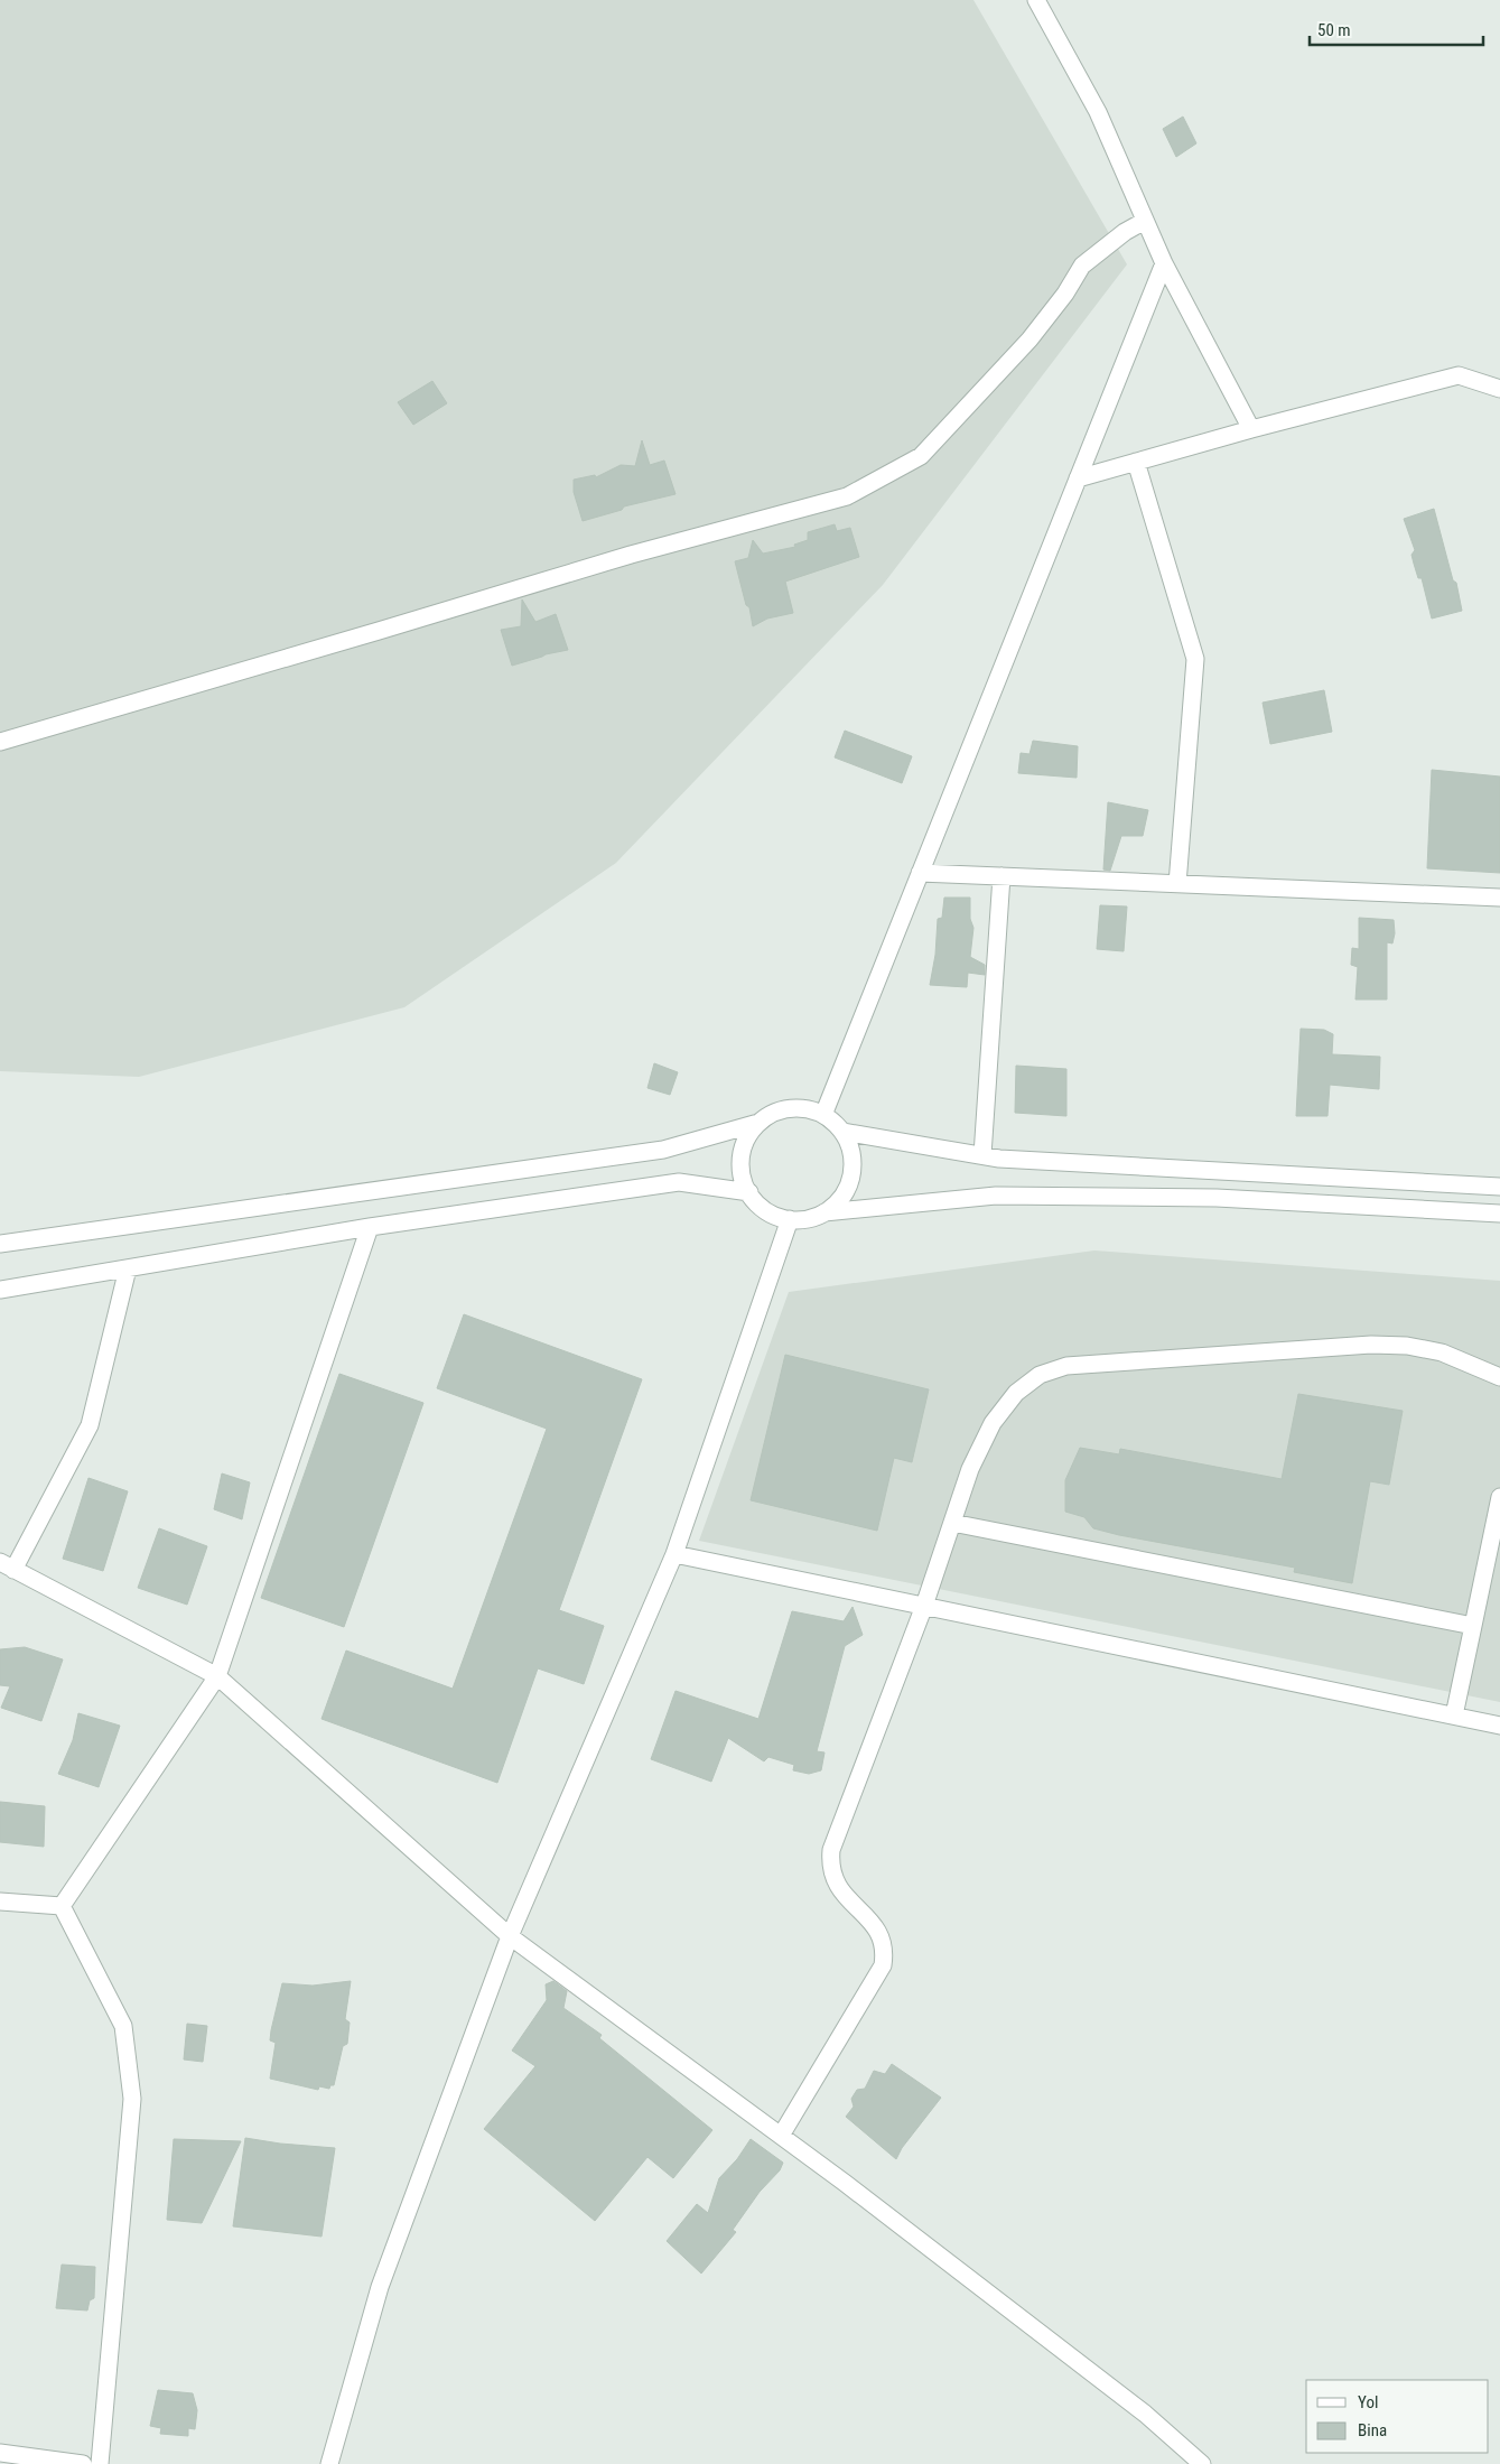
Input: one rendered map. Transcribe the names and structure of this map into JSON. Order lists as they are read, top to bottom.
{
  "legend": ["Yol", "Bina"],
  "scale_bar": "50 m"
}
